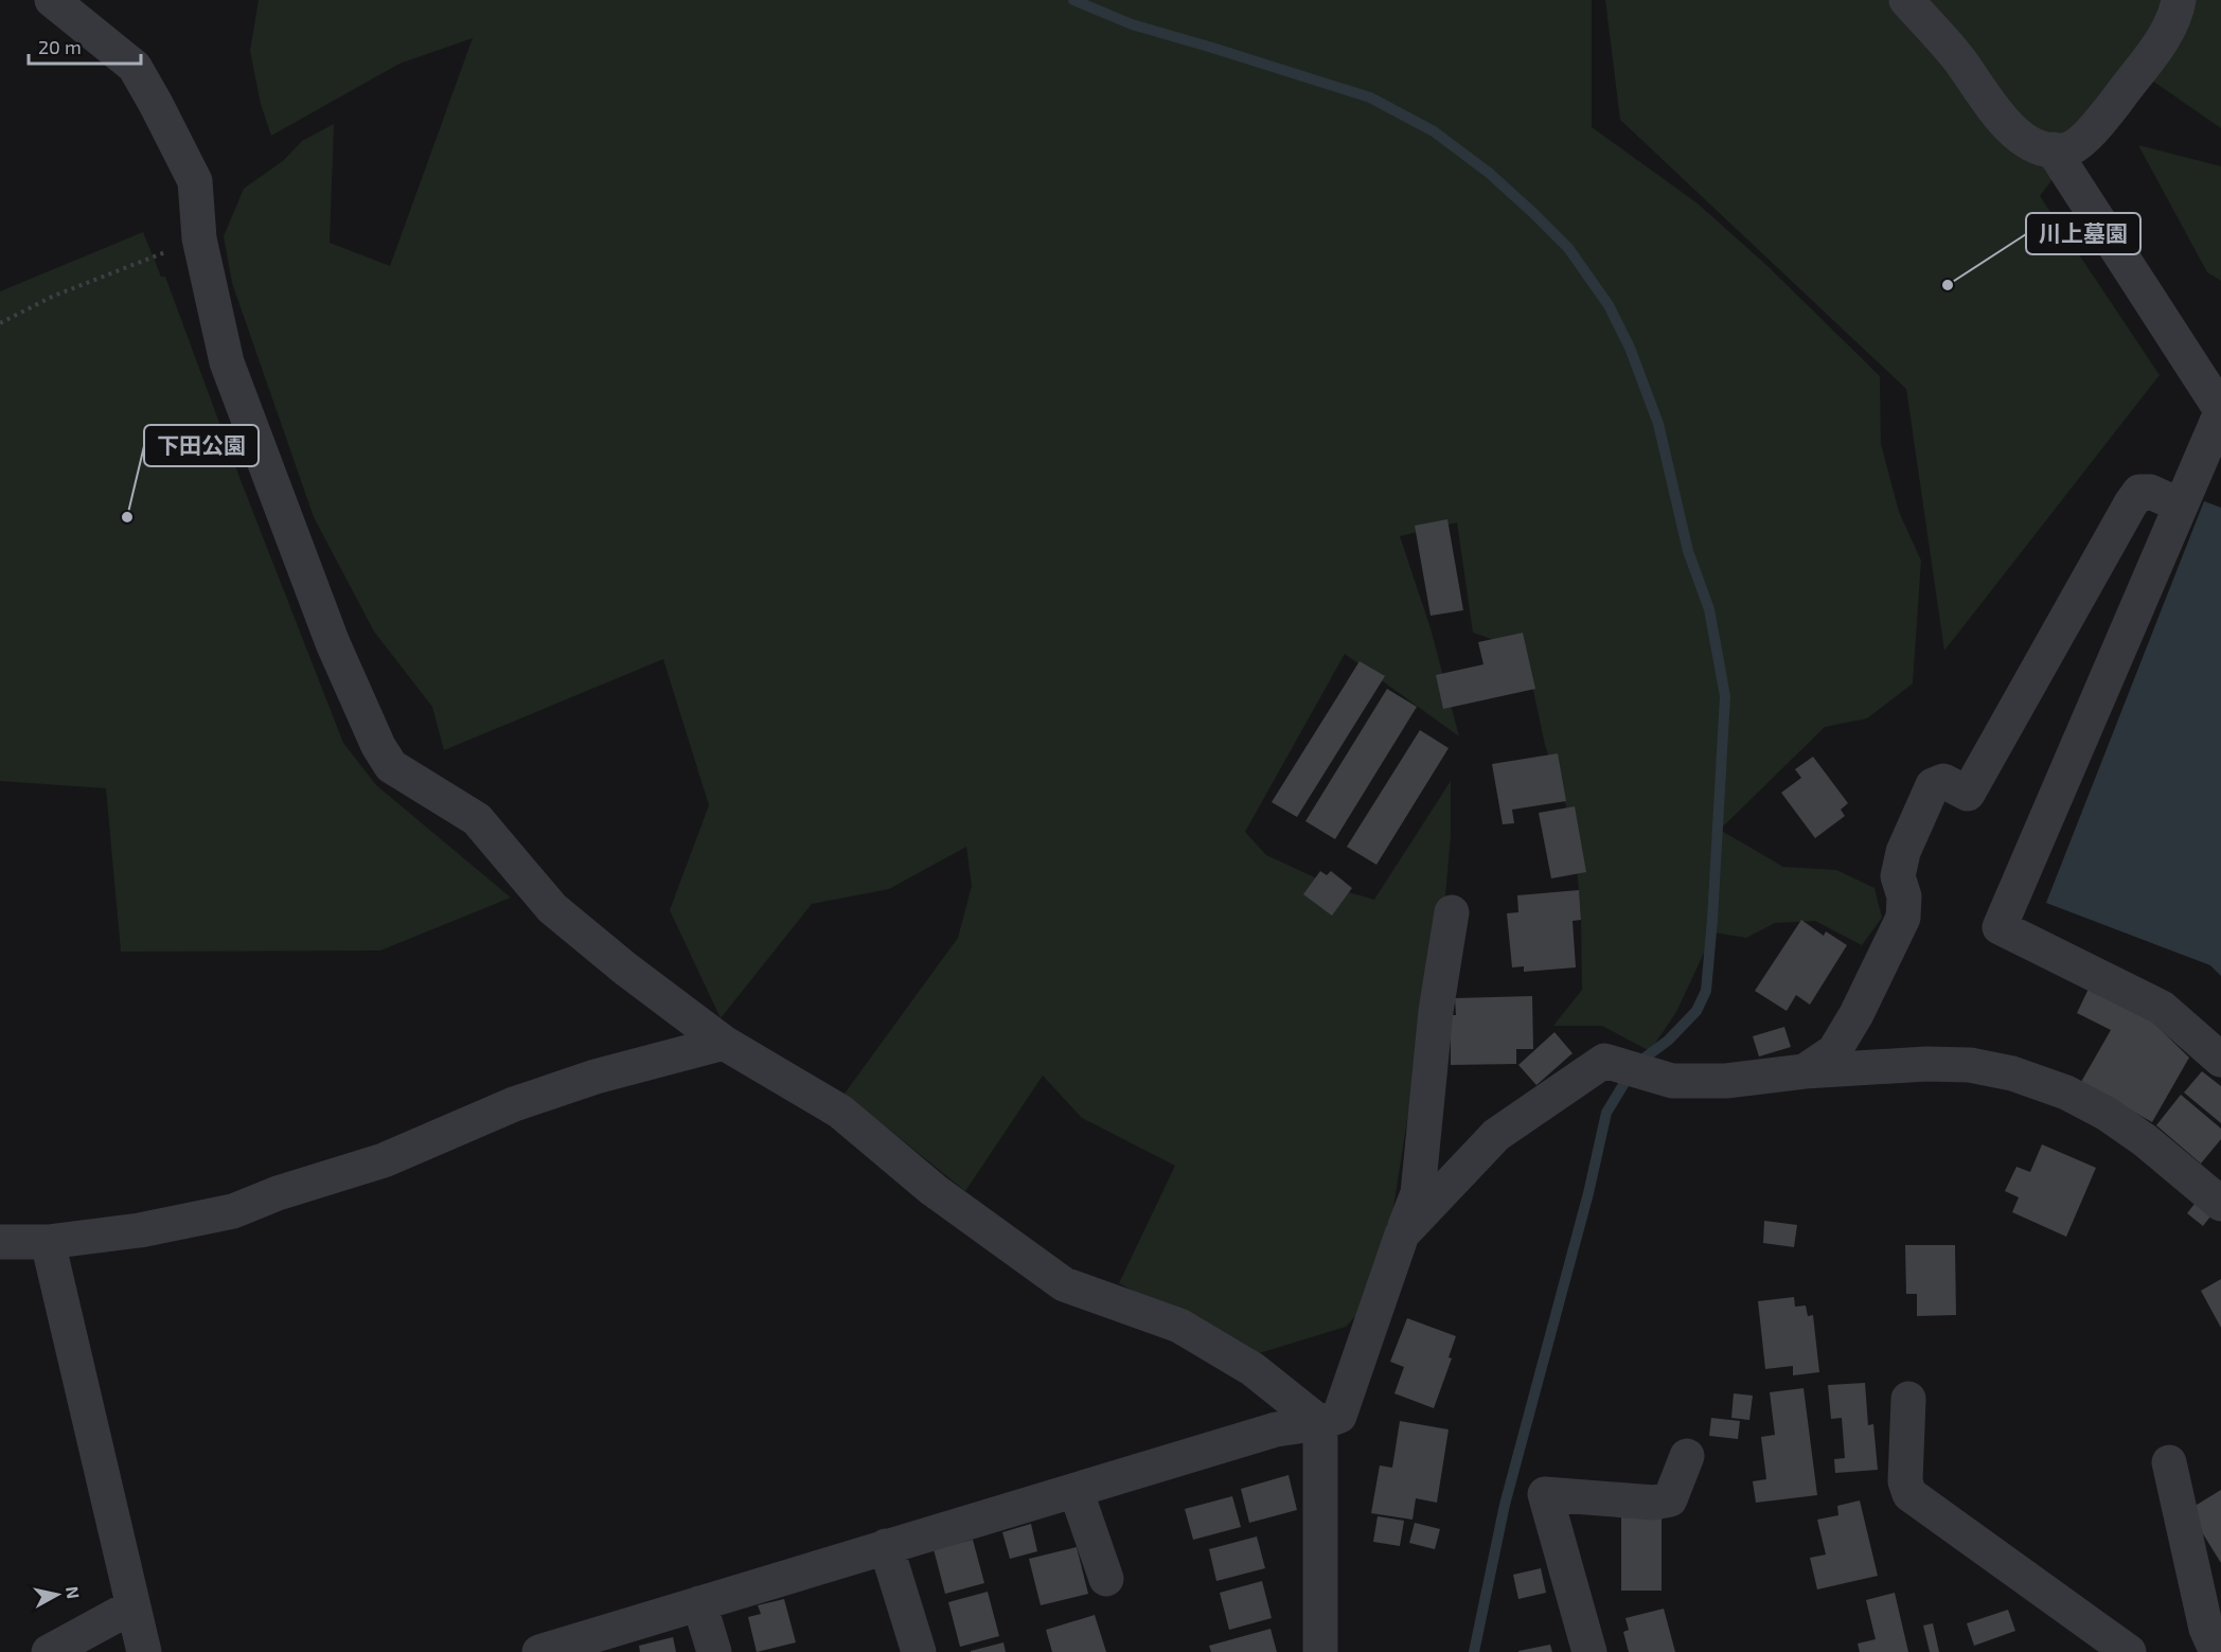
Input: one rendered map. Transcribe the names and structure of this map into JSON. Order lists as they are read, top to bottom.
{
  "places": ["川上墓園", "下田公園"],
  "scale_bar": "20 m",
  "north": "right"
}
